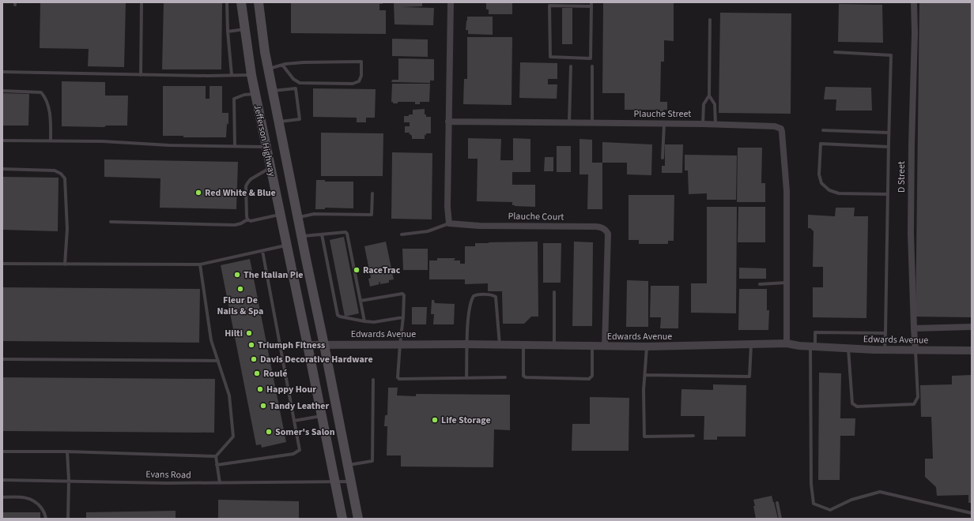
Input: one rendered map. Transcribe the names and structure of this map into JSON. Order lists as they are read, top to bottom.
{
  "streets": {
    "main road": ["Jefferson Highway"],
    "street": [
      "Plauche Street",
      "D Street",
      "Plauche Court",
      "Edwards Avenue"
    ],
    "lane": ["Evans Road"]
  },
  "crossings": [
    ["Plauche Street", "Edwards Avenue"],
    ["Jefferson Highway", "Edwards Avenue"],
    ["Jefferson Highway", "Evans Road"],
    ["D Street", "Edwards Avenue"],
    ["Plauche Court", "Edwards Avenue"]
  ],
  "places": [
    "Red White & Blue",
    "RaceTrac",
    "The Italian Pie",
    "Fleur De Nails & Spa",
    "Hilti",
    "Triumph Fitness",
    "Davis Decorative Hardware",
    "Roulé",
    "Happy Hour",
    "Tandy Leather",
    "Life Storage",
    "Somer's Salon"
  ]
}
